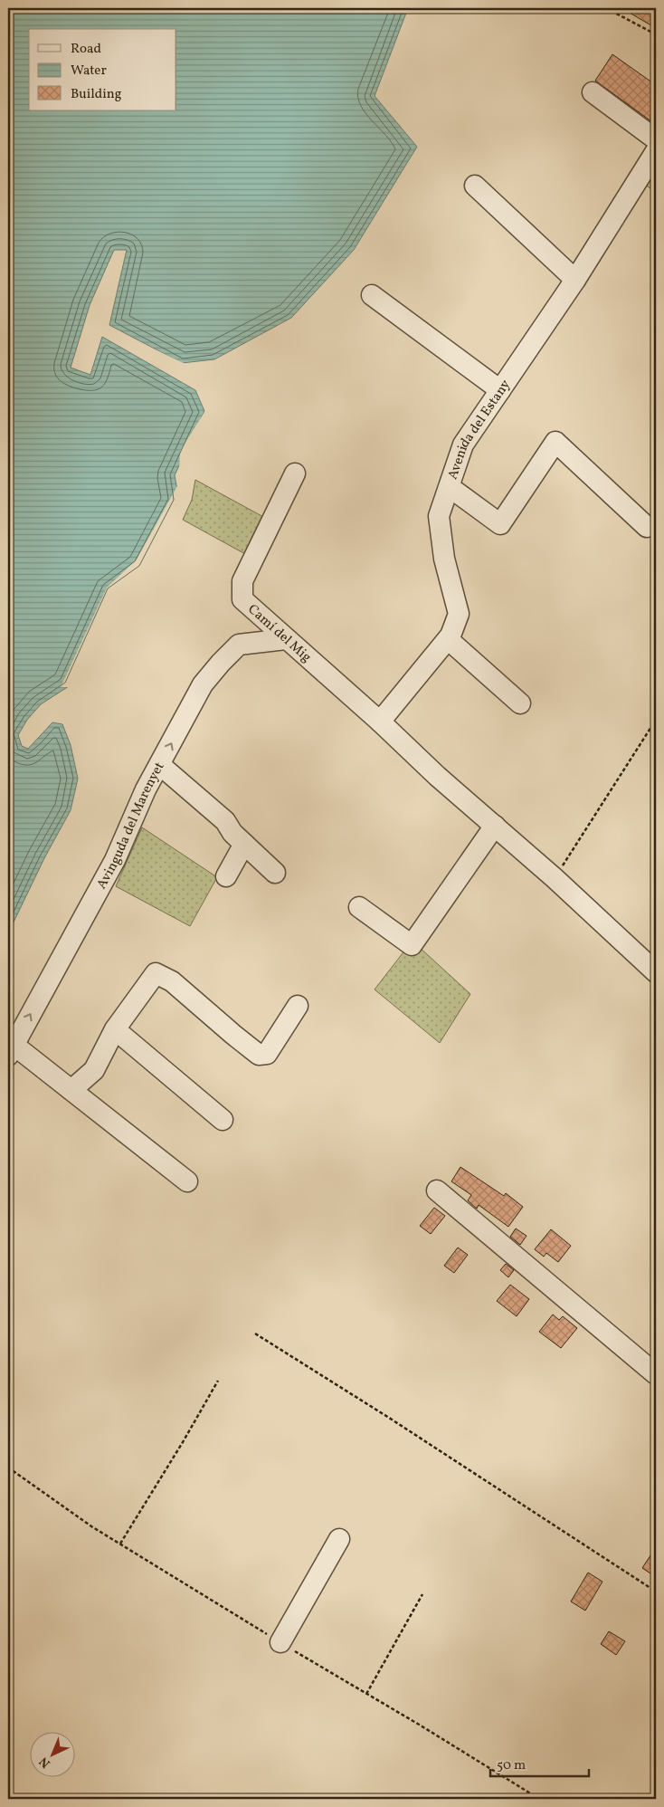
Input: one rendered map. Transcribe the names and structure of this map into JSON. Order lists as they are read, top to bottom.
{
  "streets": {
    "street": ["Avenida del Estany", "Camí del Mig", "Avinguda del Marenyet"]
  },
  "crossings": [
    ["Avenida del Estany", "Camí del Mig"],
    ["Camí del Mig", "Avinguda del Marenyet"]
  ],
  "one_way": ["Avinguda del Marenyet"],
  "legend": ["Road", "Water", "Building"],
  "scale_bar": "50 m",
  "north": "bottom left"
}
